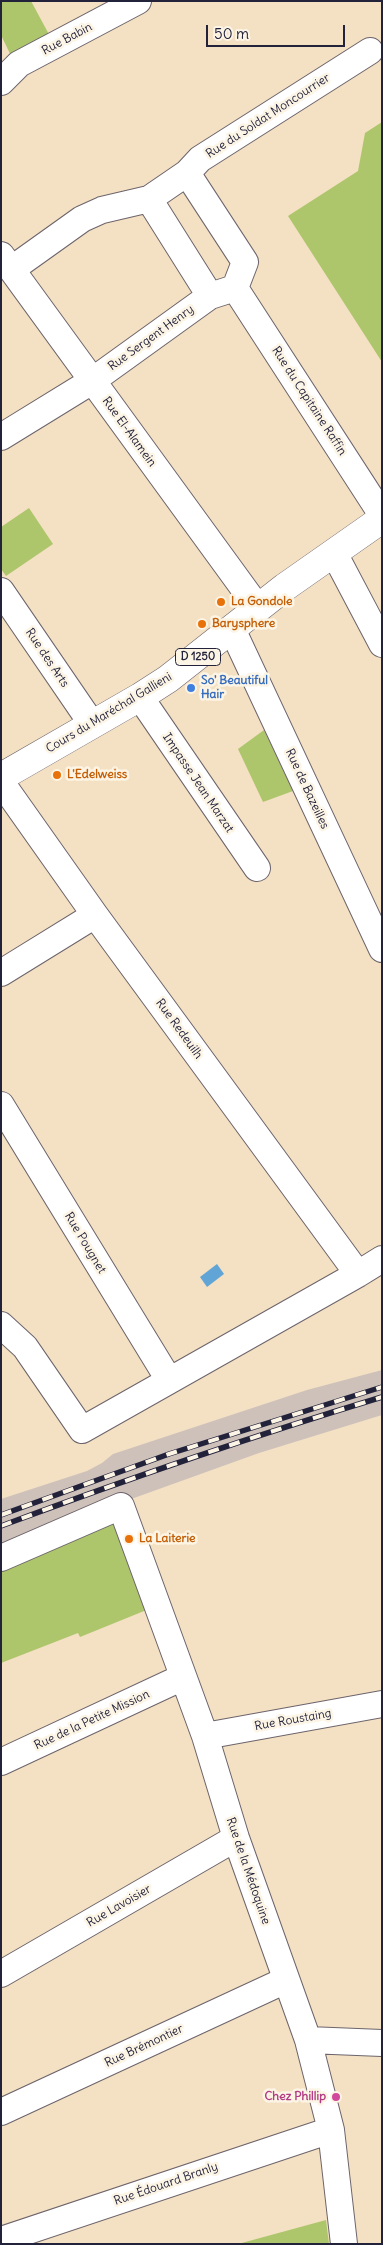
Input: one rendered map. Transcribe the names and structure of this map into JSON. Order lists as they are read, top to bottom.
{
  "streets": {
    "main road": ["D 1250", "Cours du Maréchal Gallieni"],
    "street": [
      "Rue Babin",
      "Rue du Soldat Moncourrier",
      "Rue Sergent Henry",
      "Rue du Capitaine Raffin",
      "Rue El-Alamein",
      "Rue des Arts",
      "Impasse Jean Marzat",
      "Rue de Bazeilles",
      "Rue Redeuilh",
      "Rue Pougnet",
      "Rue de la Petite Mission",
      "Rue Roustaing",
      "Rue de la Médoquine",
      "Rue Lavoisier",
      "Rue Brémontier",
      "Rue Édouard Branly"
    ]
  },
  "crossings": [
    ["Rue du Soldat Moncourrier", "Rue El-Alamein"],
    ["Rue Sergent Henry", "Rue du Capitaine Raffin"],
    ["Rue Sergent Henry", "Rue El-Alamein"],
    ["Rue El-Alamein", "Cours du Maréchal Gallieni"],
    ["Rue des Arts", "Cours du Maréchal Gallieni"],
    ["Cours du Maréchal Gallieni", "Impasse Jean Marzat"],
    ["Cours du Maréchal Gallieni", "Rue de Bazeilles"],
    ["Rue de la Petite Mission", "Rue de la Médoquine"],
    ["Rue Roustaing", "Rue de la Médoquine"],
    ["Rue de la Médoquine", "Rue Lavoisier"],
    ["Rue de la Médoquine", "Rue Brémontier"],
    ["Rue de la Médoquine", "Rue Édouard Branly"]
  ],
  "places": [
    "La Gondole",
    "Barysphere",
    "So' Beautiful Hair",
    "L'Edelweiss",
    "La Laiterie",
    "Chez Phillip"
  ],
  "scale_bar": "50 m"
}
